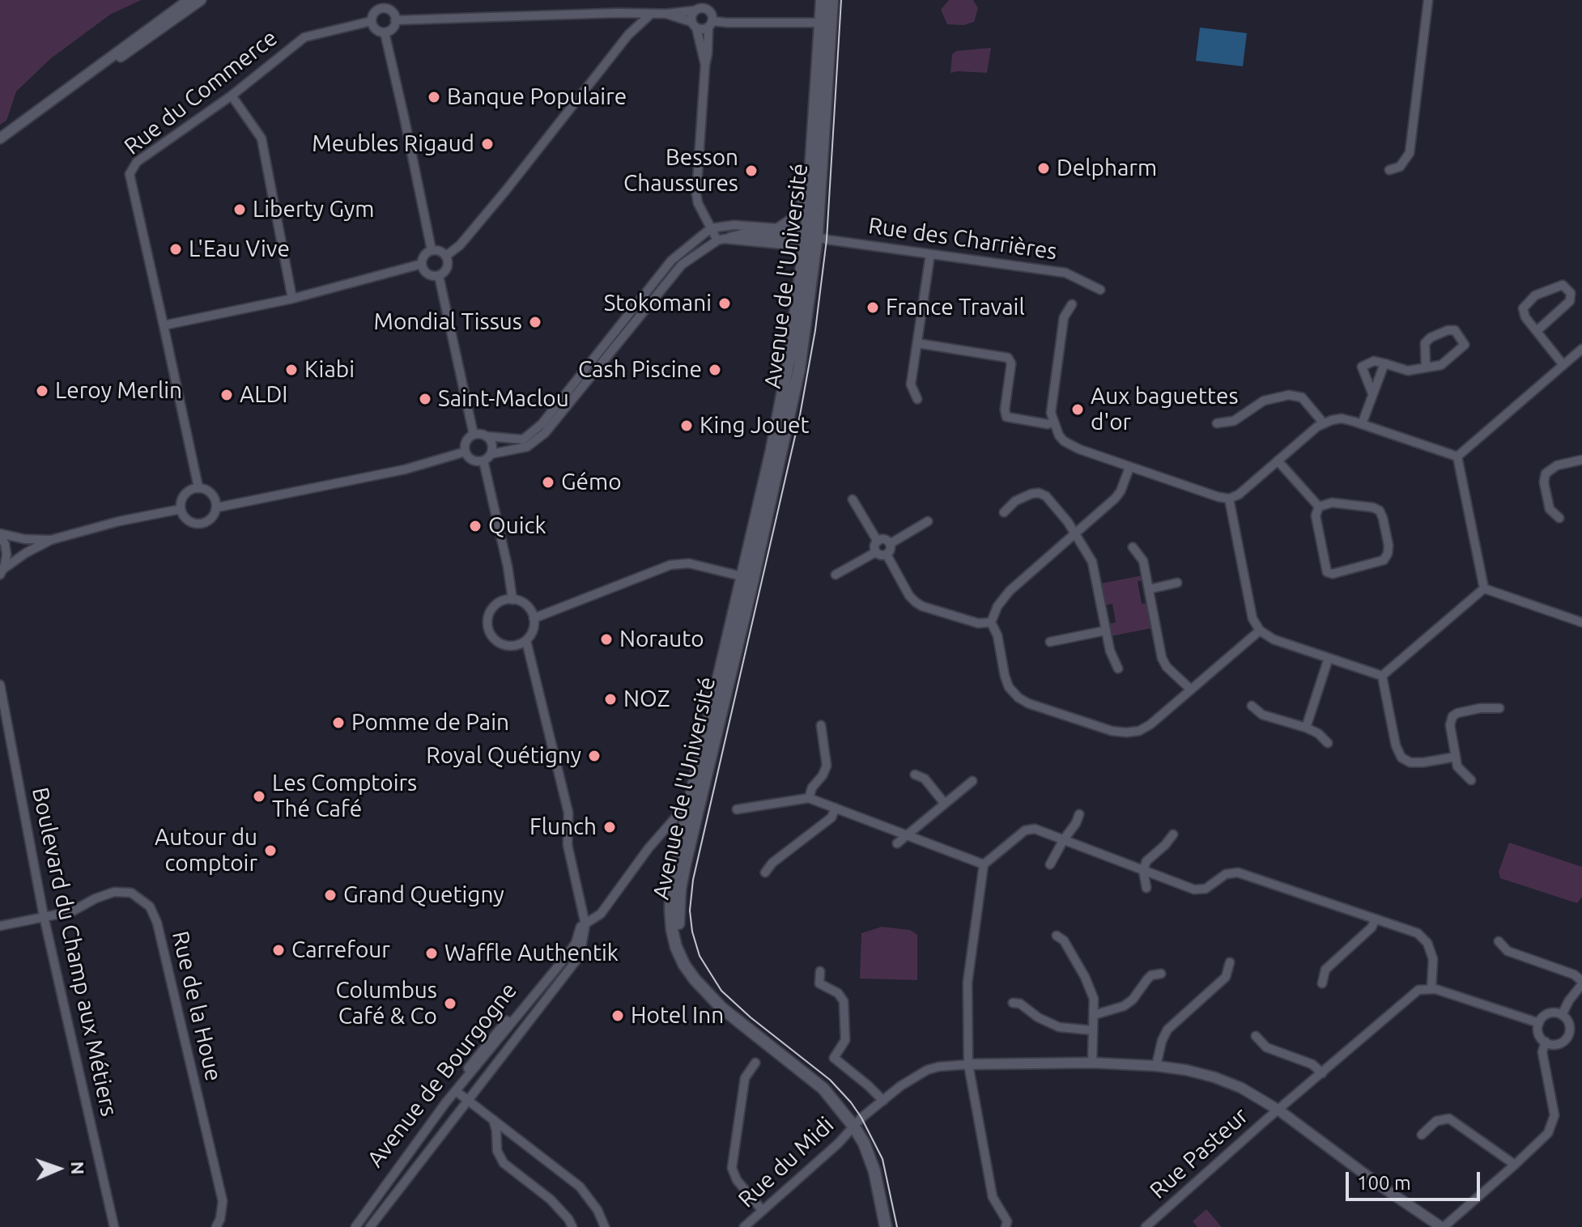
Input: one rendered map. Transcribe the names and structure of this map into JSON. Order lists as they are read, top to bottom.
{
  "streets": {
    "main road": ["Avenue de l'Université"],
    "street": [
      "Rue du Commerce",
      "Rue des Charrières",
      "Boulevard du Champ aux Métiers",
      "Rue de la Houe",
      "Avenue de Bourgogne",
      "Rue Pasteur",
      "Rue du Midi"
    ]
  },
  "crossings": [
    ["Rue des Charrières", "Avenue de l'Université"],
    ["Boulevard du Champ aux Métiers", "Rue de la Houe"]
  ],
  "places": [
    "Banque Populaire",
    "Meubles Rigaud",
    "Delpharm",
    "Besson Chaussures",
    "Liberty Gym",
    "L'Eau Vive",
    "Stokomani",
    "France Travail",
    "Mondial Tissus",
    "Kiabi",
    "Cash Piscine",
    "Leroy Merlin",
    "ALDI",
    "Saint-Maclou",
    "Aux baguettes d'or",
    "King Jouet",
    "Gémo",
    "Quick",
    "Norauto",
    "NOZ",
    "Pomme de Pain",
    "Royal Quétigny",
    "Les Comptoirs Thé Café",
    "Flunch",
    "Autour du comptoir",
    "Grand Quetigny",
    "Carrefour",
    "Waffle Authentik",
    "Columbus Café & Co",
    "Hotel Inn"
  ],
  "scale_bar": "100 m",
  "north": "right"
}
